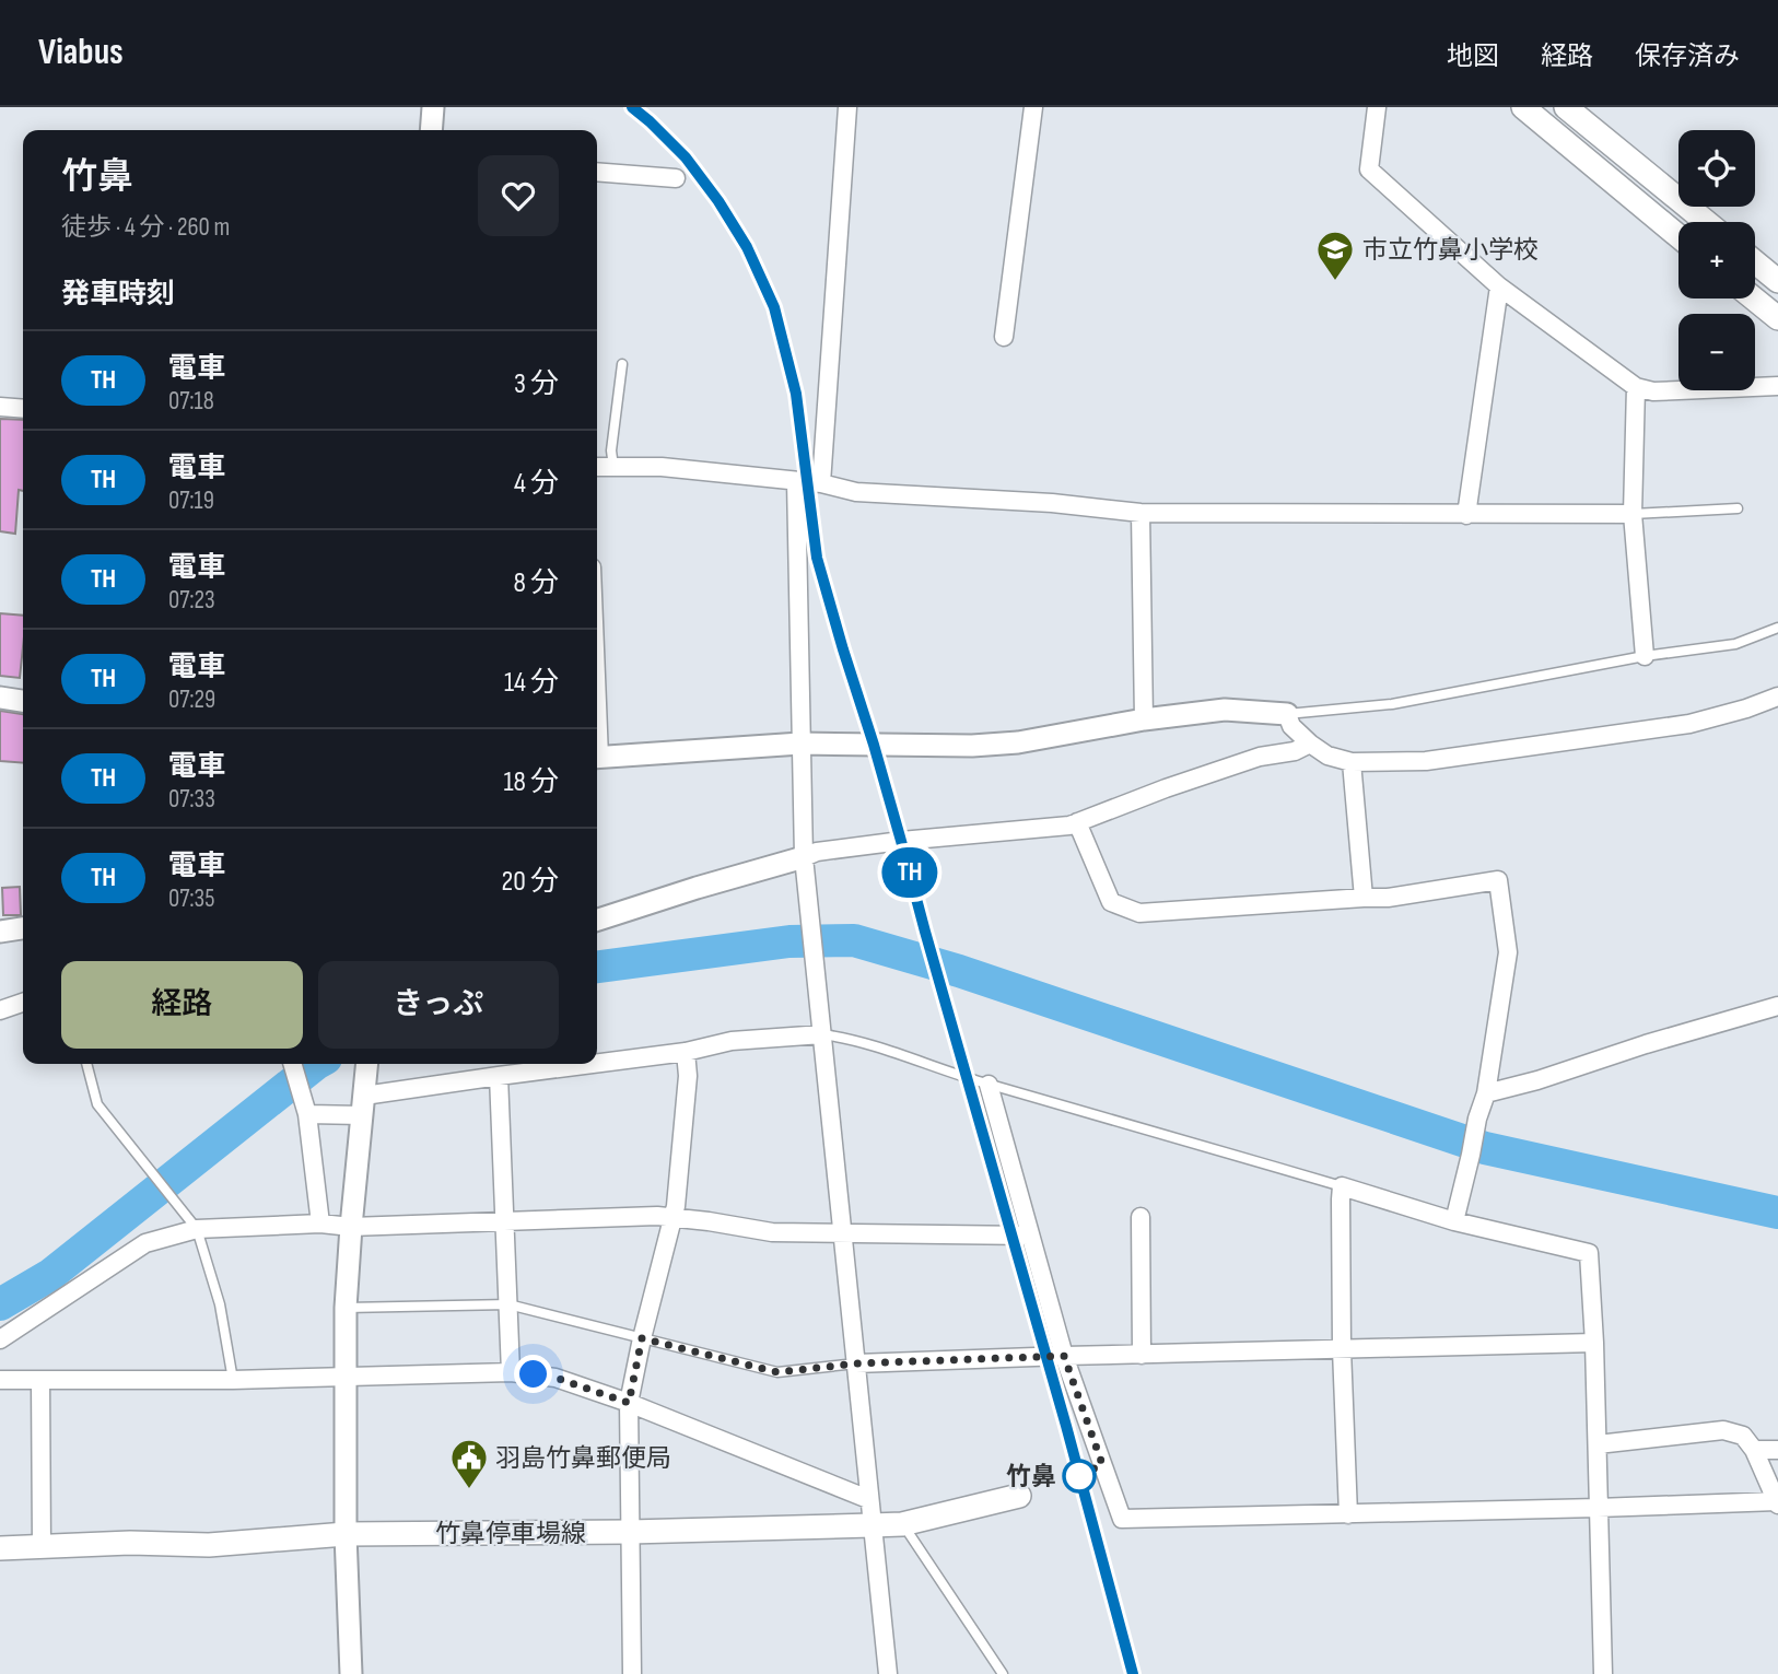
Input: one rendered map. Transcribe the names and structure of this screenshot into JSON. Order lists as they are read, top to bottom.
{
  "streets": {
    "main road": ["竹鼻停車場線"]
  },
  "places": {
    "school or university": ["市立竹鼻小学校"],
    "other": ["竹鼻"],
    "public building": ["羽島竹鼻郵便局"]
  },
  "page": {
    "header": "Viabus",
    "nav": ["地図", "経路", "保存済み"],
    "on_map": "TH",
    "map_buttons": ["+", "−"],
    "heading": [
      ["竹鼻", "徒歩 · 4 分 · 260 m"],
      "発車時刻"
    ],
    "list": [
      {
        "mark": "TH",
        "name": "電車",
        "note": "07:18",
        "value": "3 分"
      },
      {
        "mark": "TH",
        "name": "電車",
        "note": "07:19",
        "value": "4 分"
      },
      {
        "mark": "TH",
        "name": "電車",
        "note": "07:23",
        "value": "8 分"
      },
      {
        "mark": "TH",
        "name": "電車",
        "note": "07:29",
        "value": "14 分"
      },
      {
        "mark": "TH",
        "name": "電車",
        "note": "07:33",
        "value": "18 分"
      },
      {
        "mark": "TH",
        "name": "電車",
        "note": "07:35",
        "value": "20 分"
      }
    ],
    "buttons": ["経路", "きっぷ"]
  }
}
